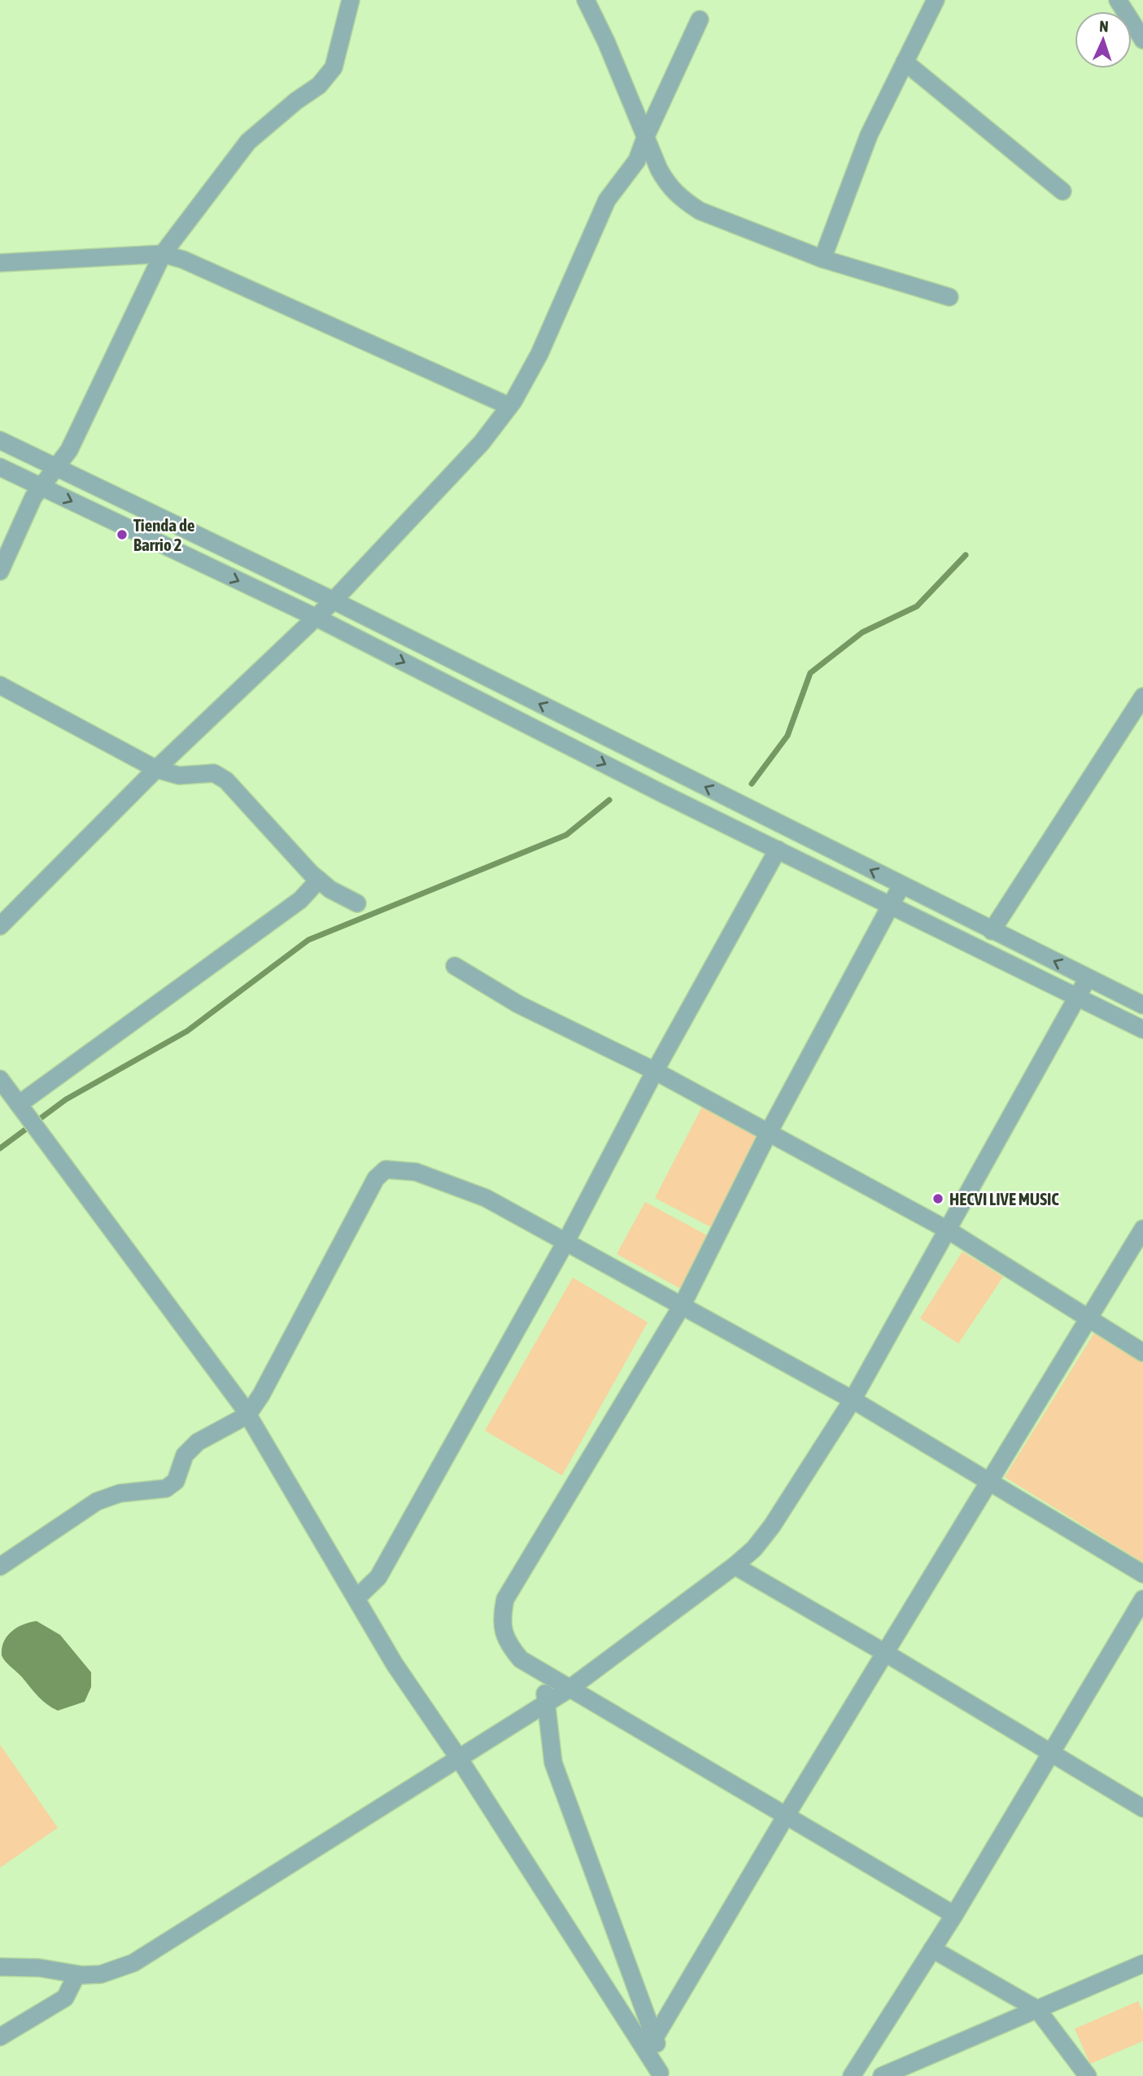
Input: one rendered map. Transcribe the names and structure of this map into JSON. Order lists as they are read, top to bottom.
{
  "places": ["Tienda de Barrio 2", "HECVI LIVE MUSIC"],
  "north": "top"
}
